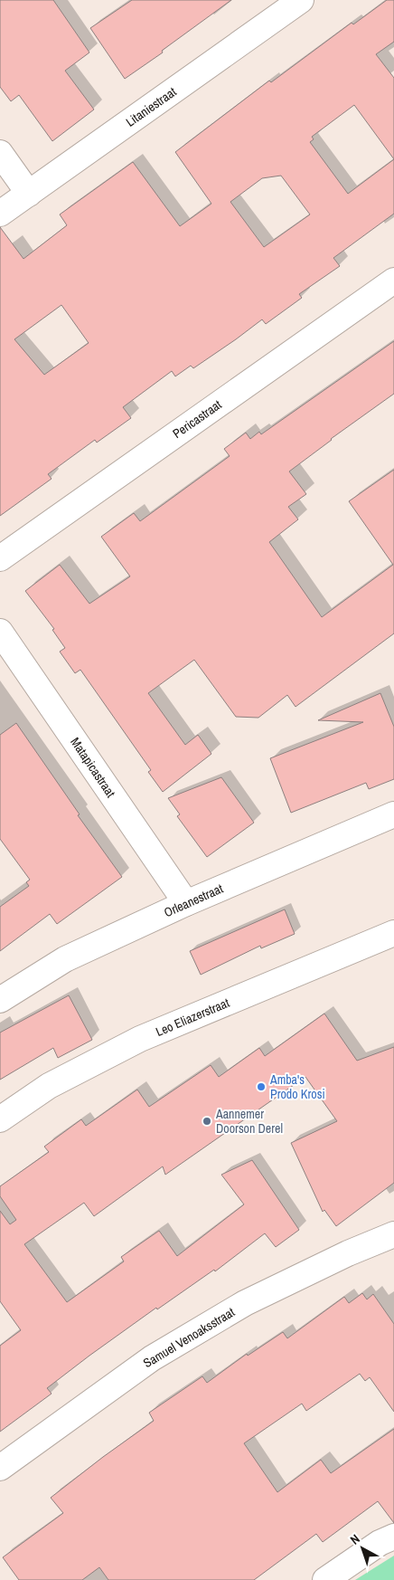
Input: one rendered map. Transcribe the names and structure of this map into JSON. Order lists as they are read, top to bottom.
{
  "streets": {
    "street": [
      "Litaniestraat",
      "Pericastraat",
      "Matapicastraat",
      "Orleanestraat",
      "Leo Eliazerstraat",
      "Samuel Venoaksstraat"
    ]
  },
  "crossings": [
    ["Matapicastraat", "Orleanestraat"]
  ],
  "places": ["Amba's Prodo Krosi", "Aannemer Doorson Derel"],
  "north": "top left"
}
